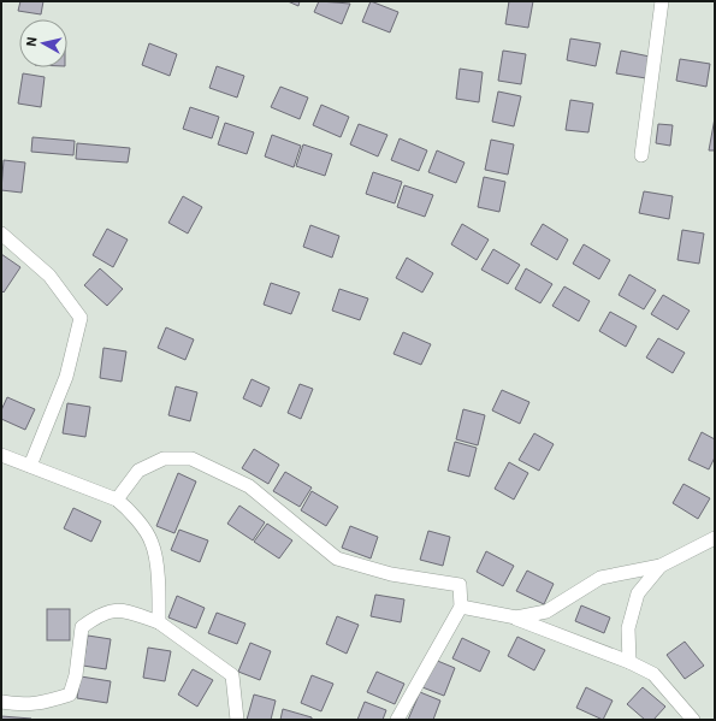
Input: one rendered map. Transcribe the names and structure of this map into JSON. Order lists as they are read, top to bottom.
{
  "north": "left"
}
